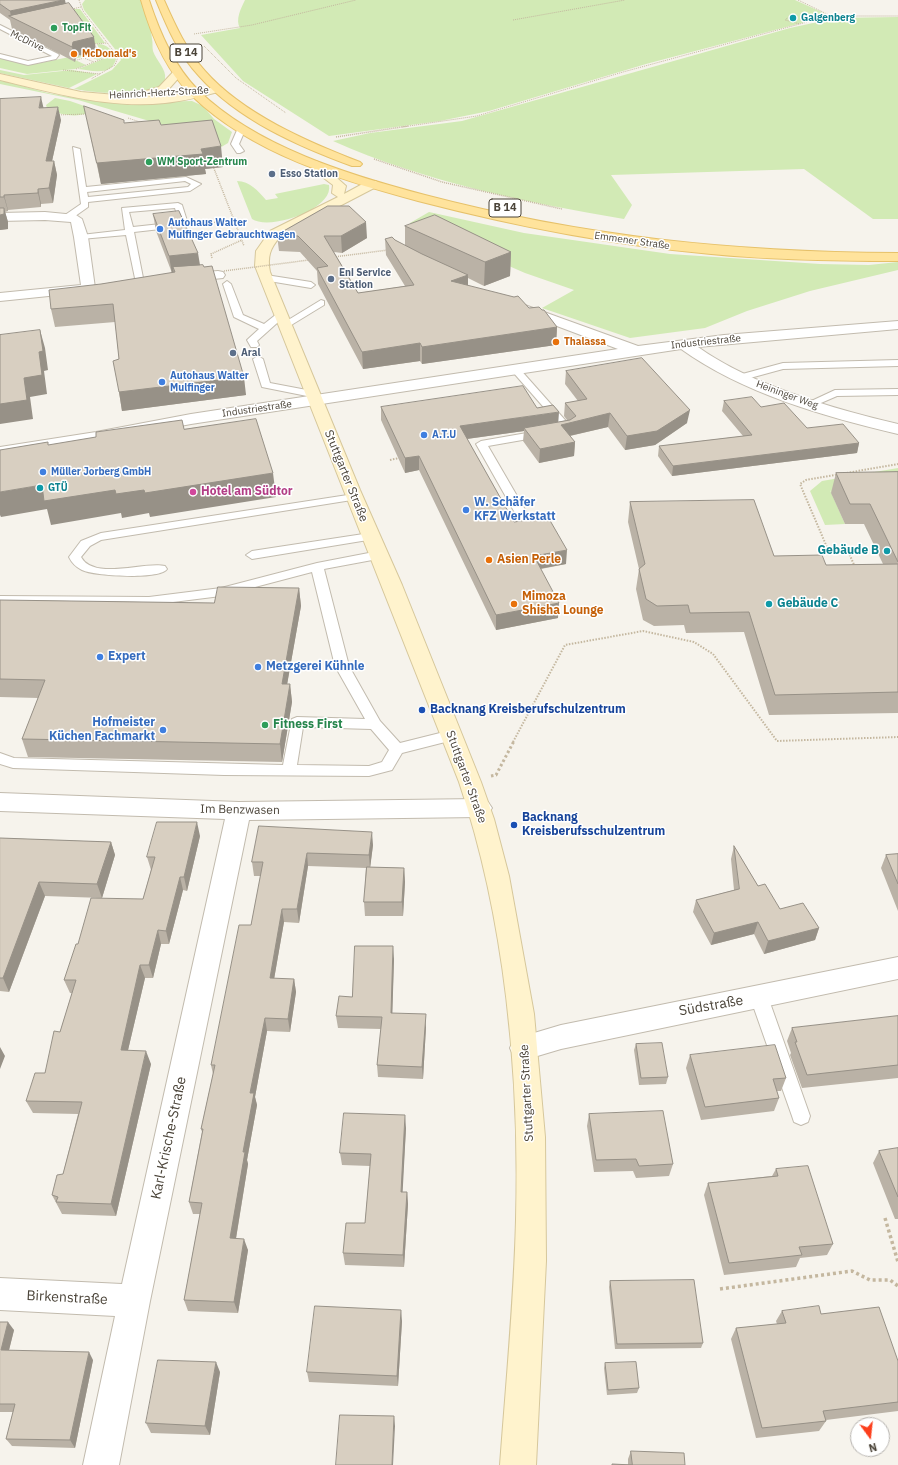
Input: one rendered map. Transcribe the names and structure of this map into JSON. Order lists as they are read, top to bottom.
{
  "streets": {
    "main road": ["B 14", "Emmener Straße"],
    "street": [
      "Heinrich-Hertz-Straße",
      "Industriestraße",
      "Heininger Weg",
      "Stuttgarter Straße",
      "Im Benzwasen",
      "Südstraße",
      "Karl-Krische-Straße",
      "Birkenstraße"
    ],
    "lane": ["McDrive"]
  },
  "crossings": [
    ["B 14", "Heinrich-Hertz-Straße"],
    ["B 14", "Emmener Straße"],
    ["B 14", "Stuttgarter Straße"],
    ["Emmener Straße", "Stuttgarter Straße"],
    ["Industriestraße", "Heininger Weg"],
    ["Industriestraße", "Stuttgarter Straße"],
    ["Stuttgarter Straße", "Im Benzwasen"],
    ["Stuttgarter Straße", "Südstraße"],
    ["Im Benzwasen", "Karl-Krische-Straße"],
    ["Karl-Krische-Straße", "Birkenstraße"]
  ],
  "places": [
    "Galgenberg",
    "TopFit",
    "McDonald's",
    "WM Sport-Zentrum",
    "Esso Station",
    "Autohaus Walter Mulfinger Gebrauchtwagen",
    "Eni Service Station",
    "Thalassa",
    "Aral",
    "Autohaus Walter Mulfinger",
    "A.T.U",
    "Müller Jorberg GmbH",
    "GTÜ",
    "Hotel am Südtor",
    "W. Schäfer KFZ Werkstatt",
    "Gebäude B",
    "Asien Perle",
    "Mimoza Shisha Lounge",
    "Gebäude C",
    "Expert",
    "Metzgerei Kühnle",
    "Backnang Kreisberufschulzentrum",
    "Fitness First",
    "Hofmeister Küchen Fachmarkt",
    "Backnang Kreisberufsschulzentrum"
  ],
  "north": "bottom"
}
